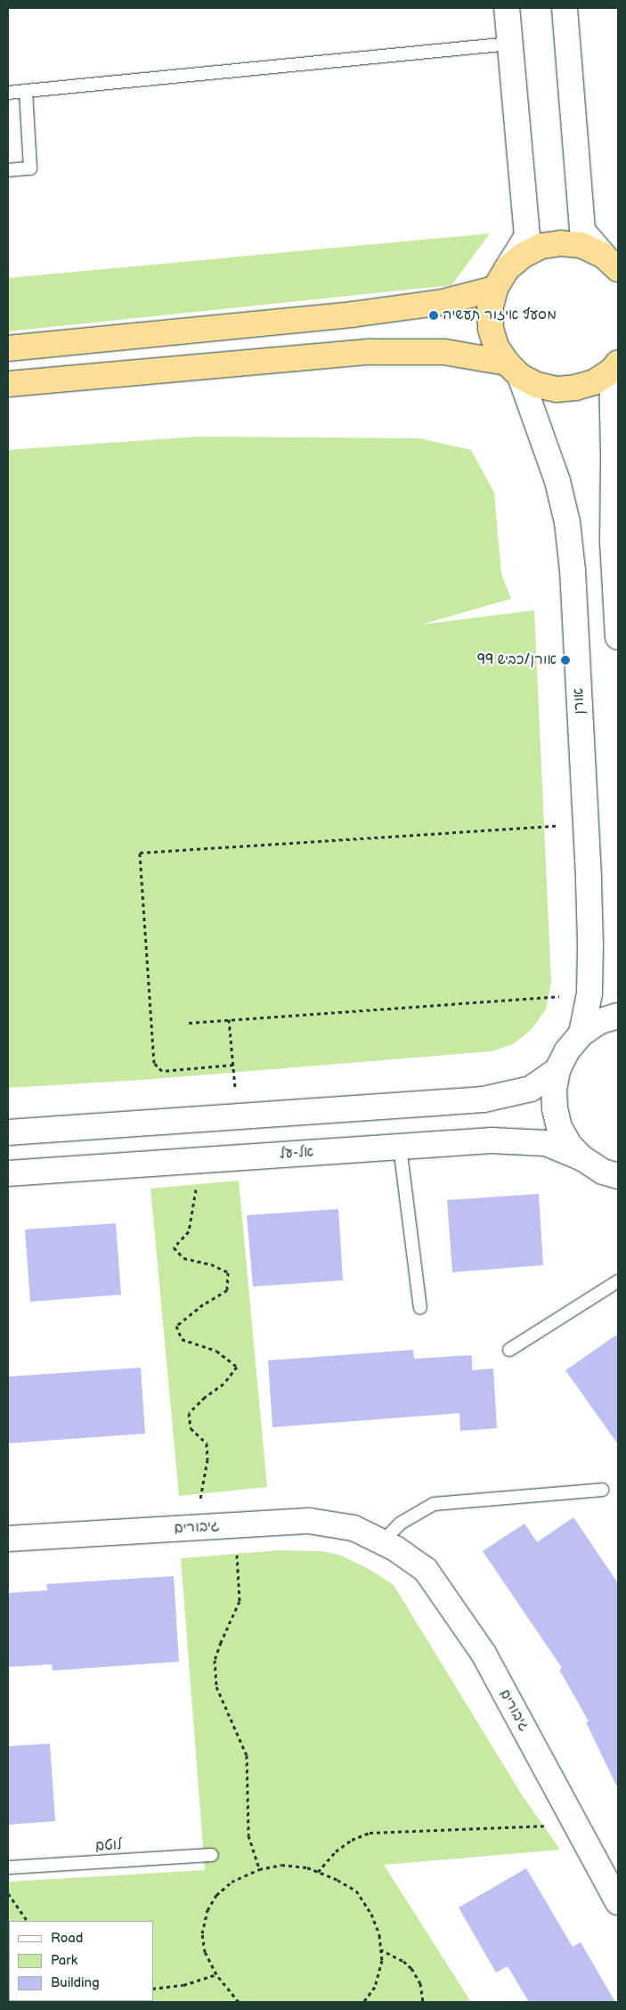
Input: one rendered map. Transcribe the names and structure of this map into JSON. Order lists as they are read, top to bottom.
{
  "streets": {
    "street": ["אורן", "אל-על", "גיבורים"],
    "lane": ["לוטם"]
  },
  "places": ["מסעף איזור תעשיה", "אורן/כביש 99"],
  "legend": ["Road", "Park", "Building"]
}
